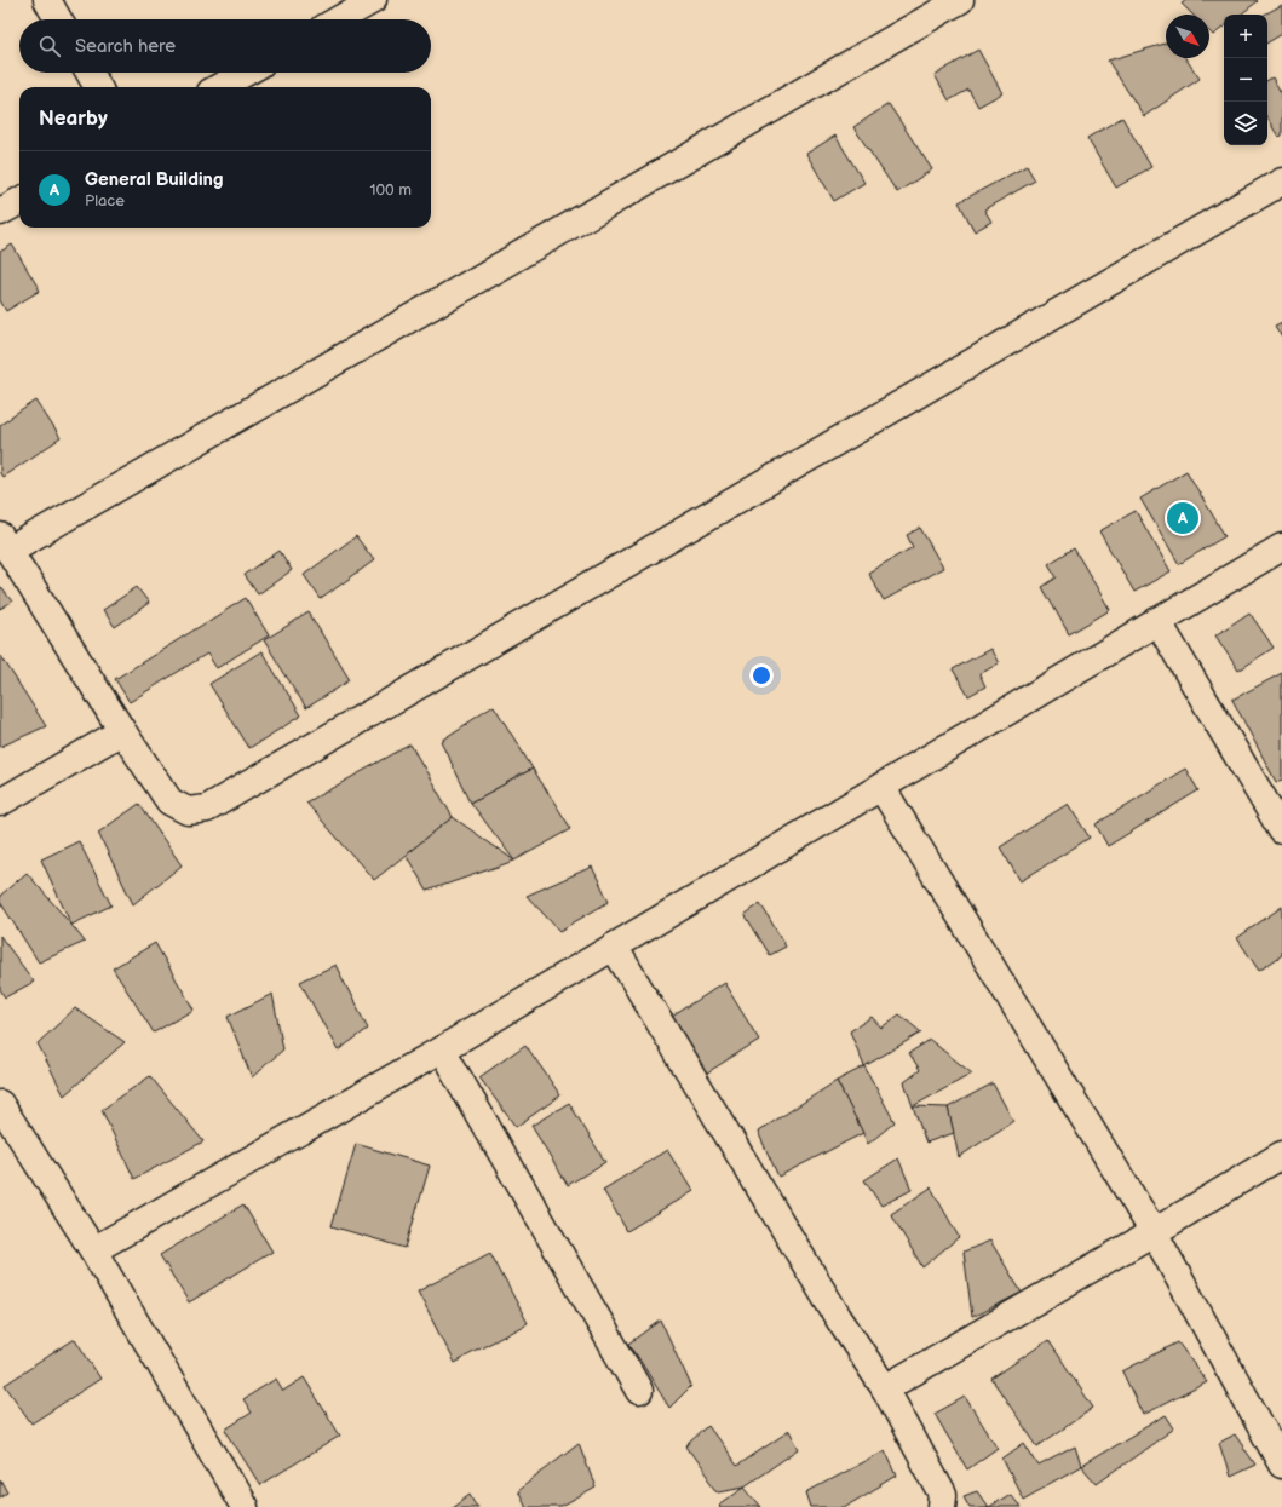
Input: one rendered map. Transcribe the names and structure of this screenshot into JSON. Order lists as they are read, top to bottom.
{
  "north": "bottom right",
  "page": {
    "map_buttons": ["+", "−"],
    "search": "Search here",
    "heading": "Nearby",
    "list": [
      {
        "mark": "A",
        "name": "General Building",
        "note": "Place",
        "value": "100 m"
      }
    ],
    "pins": "A"
  }
}
